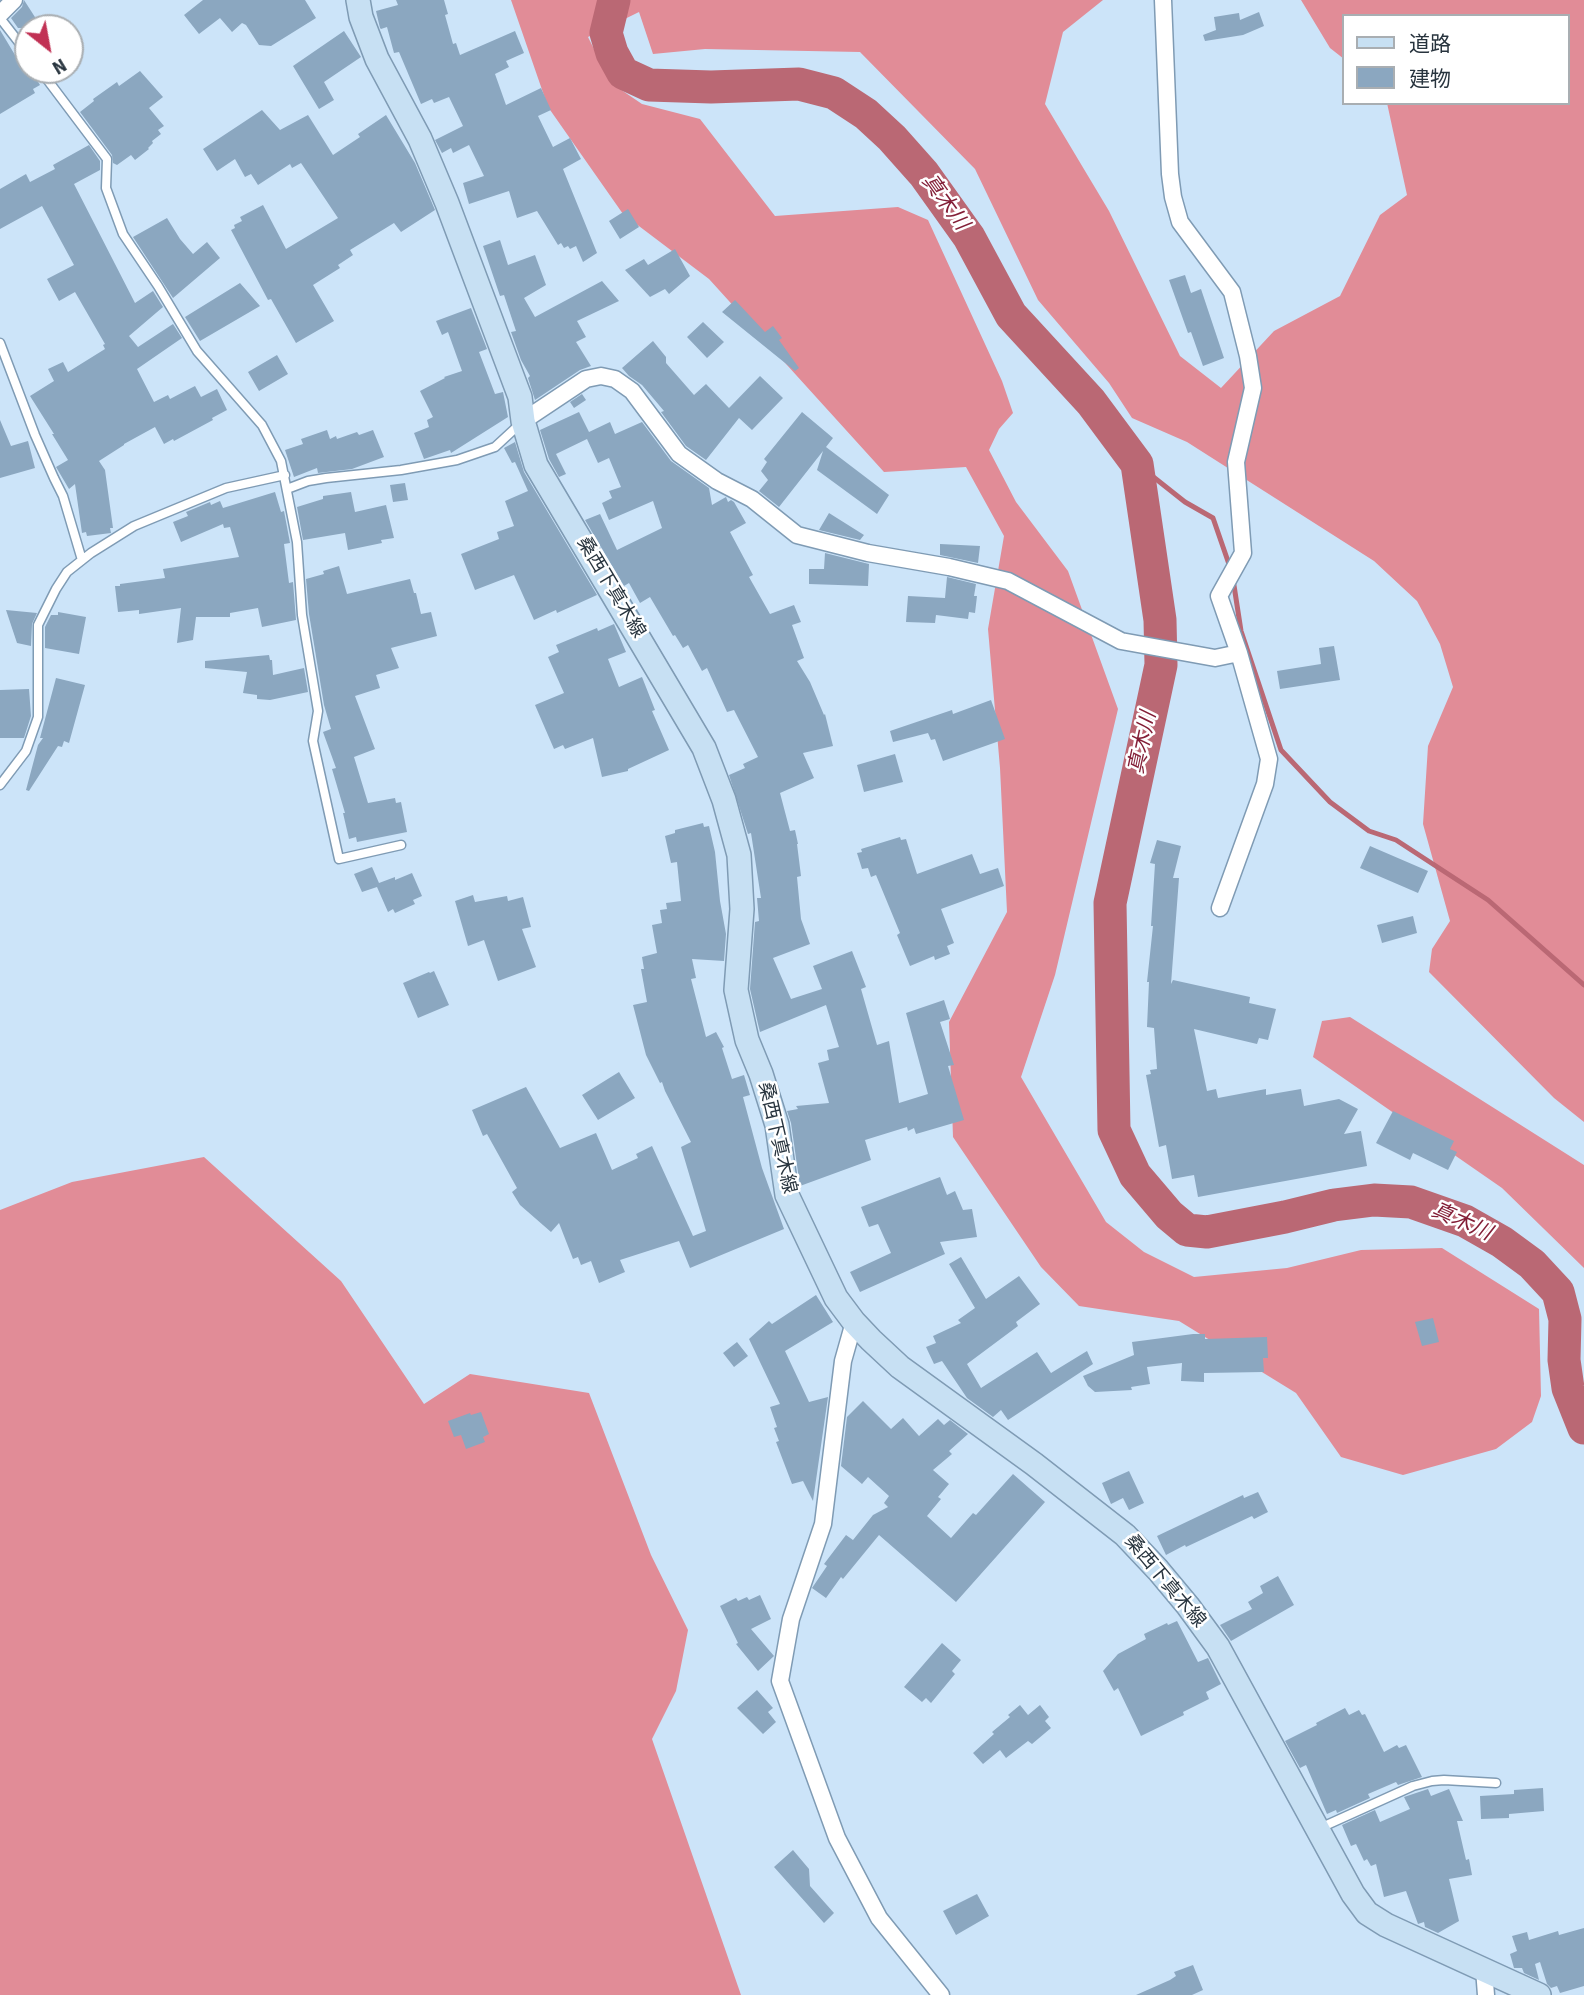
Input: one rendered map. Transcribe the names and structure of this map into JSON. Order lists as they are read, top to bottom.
{
  "streets": {
    "main road": ["桑西下真木線"]
  },
  "water": ["真木川"],
  "legend": ["道路", "建物"],
  "north": "bottom right"
}
